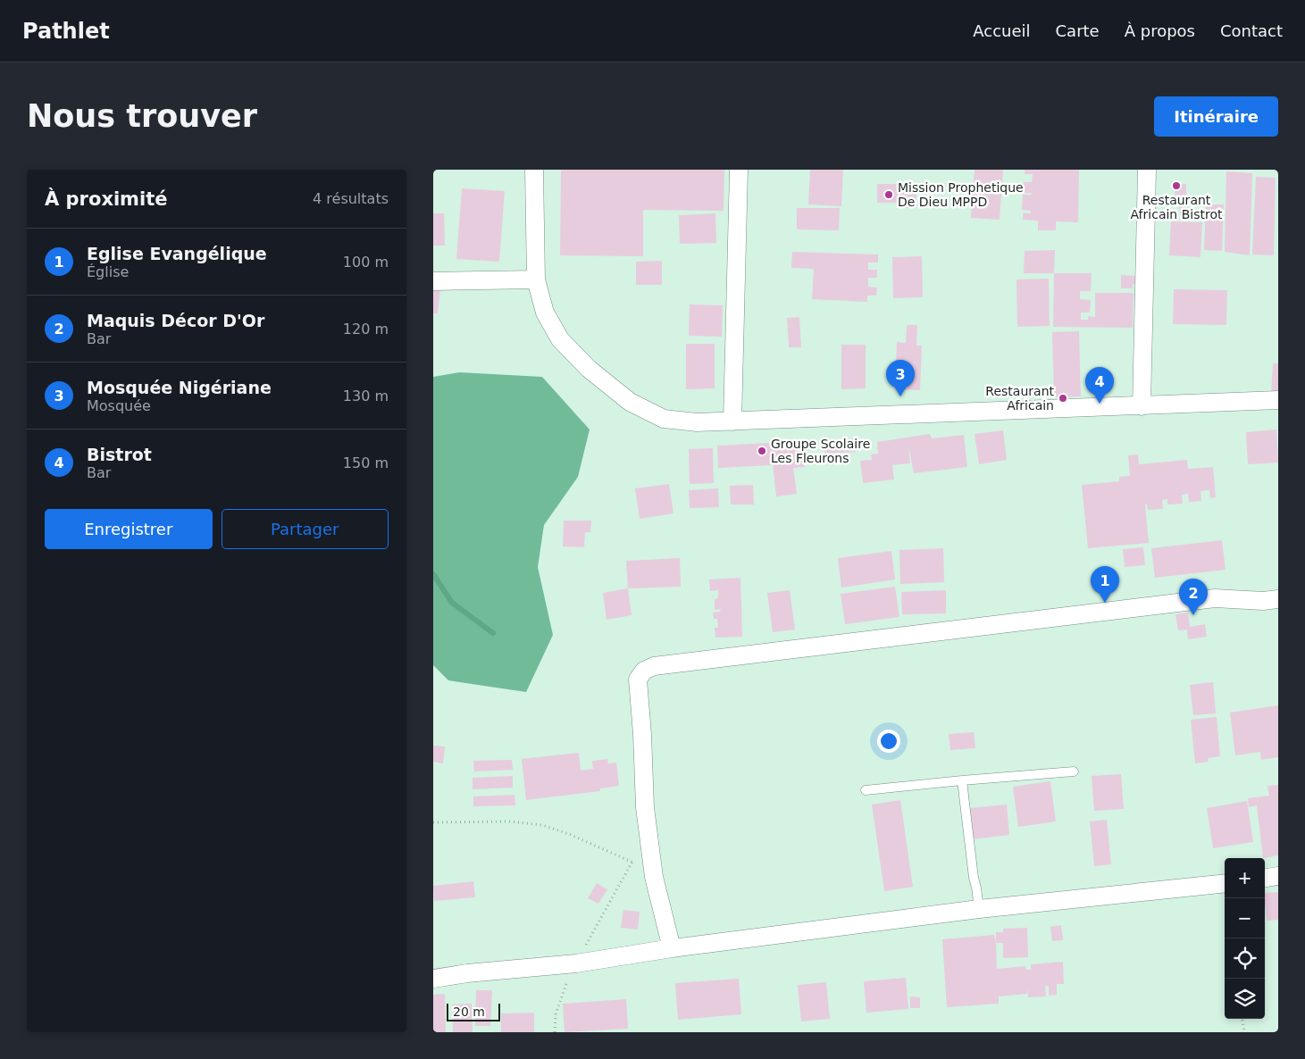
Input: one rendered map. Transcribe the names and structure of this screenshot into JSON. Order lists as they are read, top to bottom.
{
  "places": [
    "Restaurant Africain Bistrot",
    "Mission Prophetique De Dieu MPPD",
    "Restaurant Africain",
    "Groupe Scolaire Les Fleurons"
  ],
  "scale_bar": "20 m",
  "page": {
    "header": "Pathlet",
    "nav": [
      "Accueil",
      "Carte",
      "À propos",
      "Contact"
    ],
    "buttons": [
      "Itinéraire",
      ["Enregistrer", "Partager"]
    ],
    "title": "Nous trouver",
    "heading": ["À proximité", "4 résultats"],
    "list": [
      {
        "mark": "1",
        "name": "Eglise Evangélique",
        "note": "Église",
        "value": "100 m"
      },
      {
        "mark": "2",
        "name": "Maquis Décor D'Or",
        "note": "Bar",
        "value": "120 m"
      },
      {
        "mark": "3",
        "name": "Mosquée Nigériane",
        "note": "Mosquée",
        "value": "130 m"
      },
      {
        "mark": "4",
        "name": "Bistrot",
        "note": "Bar",
        "value": "150 m"
      }
    ],
    "pins": [
      "3",
      "4",
      "1",
      "2"
    ],
    "map_buttons": ["+", "−"],
    "scale": "20 m"
  }
}
